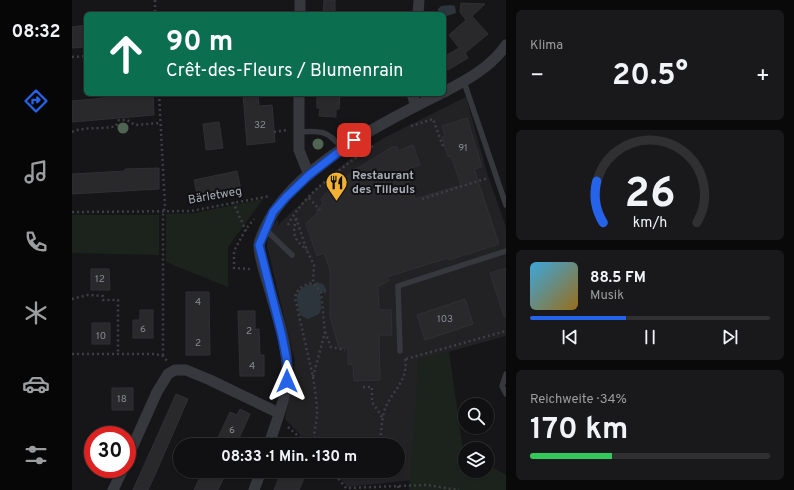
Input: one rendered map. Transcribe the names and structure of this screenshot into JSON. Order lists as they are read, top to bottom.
{
  "streets": {
    "path": ["Bärletweg"]
  },
  "places": {
    "restaurant": ["Restaurant des Tilleuls"]
  },
  "house_numbers": [
    "32",
    "91",
    "12",
    "4",
    "103",
    "6",
    "2",
    "10",
    "2",
    "4",
    "18",
    "6"
  ],
  "page": {
    "tabs": "08:32",
    "tile": [
      "Klima",
      ["Reichweite · 34%", "170 km"]
    ],
    "turn": ["90 m", "Crêt-des-Fleurs / Blumenrain"],
    "heat": ["−", "20.5°", "+"],
    "song": ["88.5 FM", "Musik"],
    "limit": "30",
    "trip": "08:33 · 1 Min. · 130 m",
    "gauge": ["26", "km/h"]
  }
}
